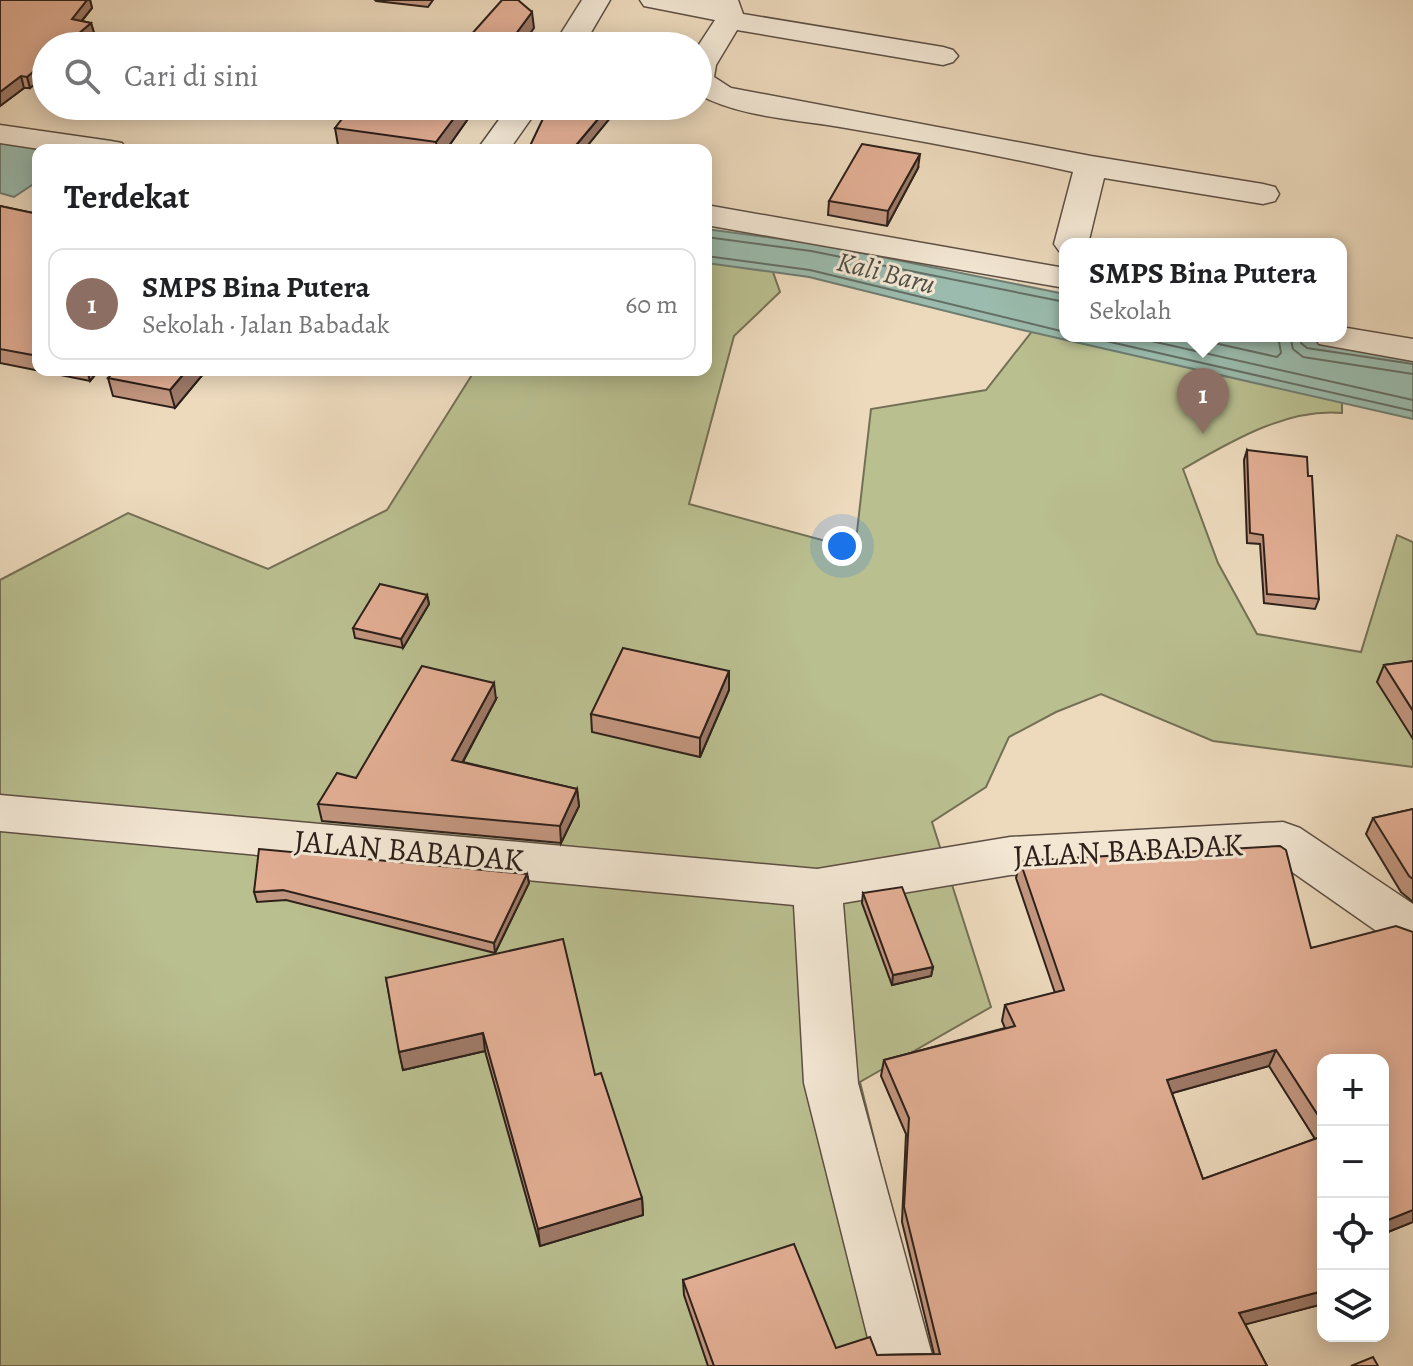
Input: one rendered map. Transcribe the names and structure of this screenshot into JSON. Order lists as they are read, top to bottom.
{
  "streets": {
    "street": ["JALAN BABADAK"]
  },
  "water": ["Kali Baru"],
  "page": {
    "search": "Cari di sini",
    "heading": "Terdekat",
    "popup": ["SMPS Bina Putera", "Sekolah"],
    "list": [
      {
        "mark": "1",
        "name": "SMPS Bina Putera",
        "note": "Sekolah · Jalan Babadak",
        "value": "60 m"
      }
    ],
    "pins": "1",
    "map_buttons": ["+", "−"]
  }
}
